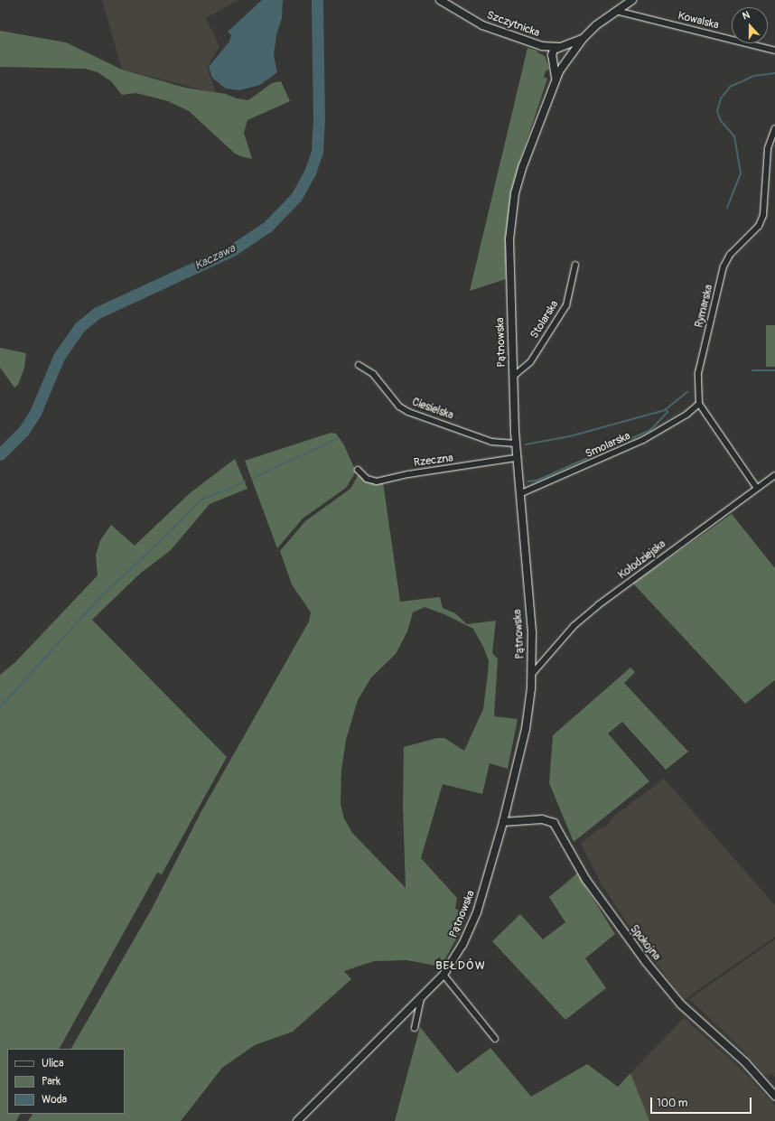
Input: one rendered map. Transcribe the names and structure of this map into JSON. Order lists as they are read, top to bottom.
{
  "streets": {
    "street": [
      "Kowalska",
      "Szczytnicka",
      "Rymarska",
      "Stolarska",
      "Pątnowska",
      "Ciesielska",
      "Smolarska",
      "Rzeczna",
      "Kołodziejska",
      "Spokojna"
    ]
  },
  "crossings": [
    ["Szczytnicka", "Pątnowska"],
    ["Rymarska", "Smolarska"],
    ["Stolarska", "Pątnowska"],
    ["Pątnowska", "Ciesielska"],
    ["Pątnowska", "Smolarska"],
    ["Pątnowska", "Rzeczna"],
    ["Pątnowska", "Kołodziejska"],
    ["Pątnowska", "Spokojna"]
  ],
  "districts": ["BEŁDÓW"],
  "water": ["Kaczawa"],
  "legend": ["Ulica", "Park", "Woda"],
  "scale_bar": "100 m",
  "north": "top"
}
